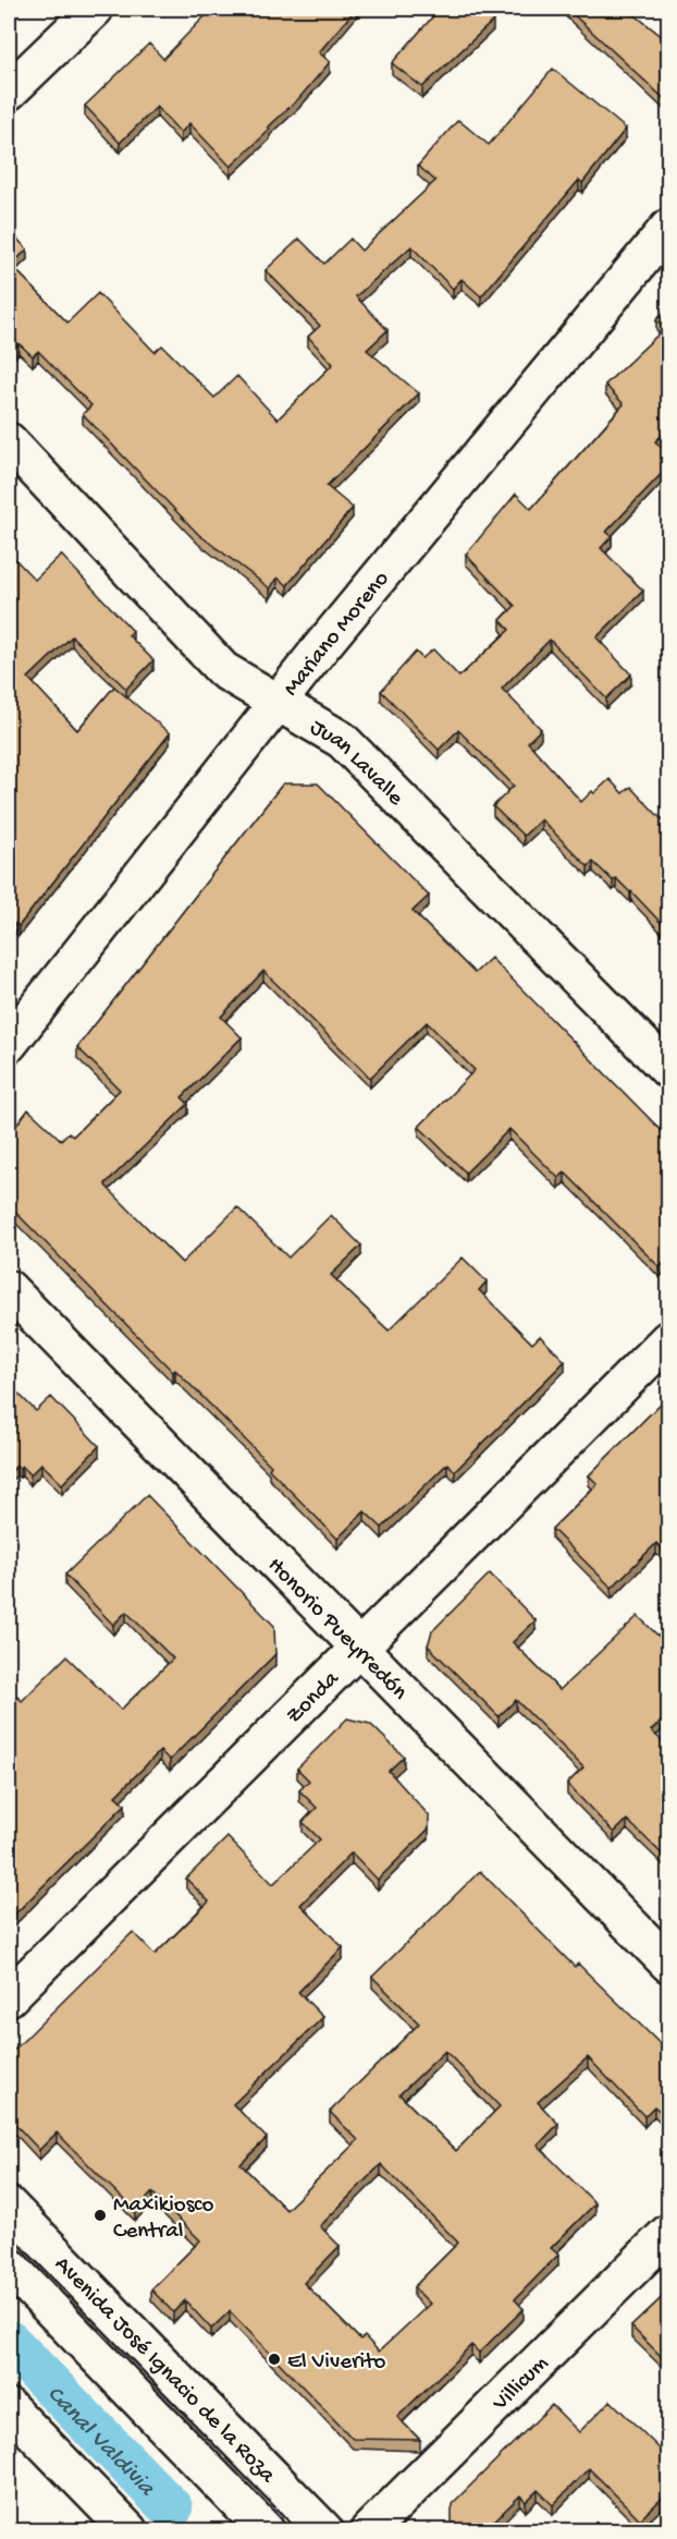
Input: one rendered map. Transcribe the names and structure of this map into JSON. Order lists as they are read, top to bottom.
{
  "streets": {
    "street": [
      "Mariano Moreno",
      "Juan Lavalle",
      "Honorio Pueyrredón",
      "Zonda",
      "Avenida José Ignacio de la Roza",
      "Villicum"
    ]
  },
  "crossings": [
    ["Mariano Moreno", "Juan Lavalle"],
    ["Honorio Pueyrredón", "Zonda"]
  ],
  "water": ["Canal Valdivia"],
  "places": ["Maxikiosco Central", "El Viverito"]
}
